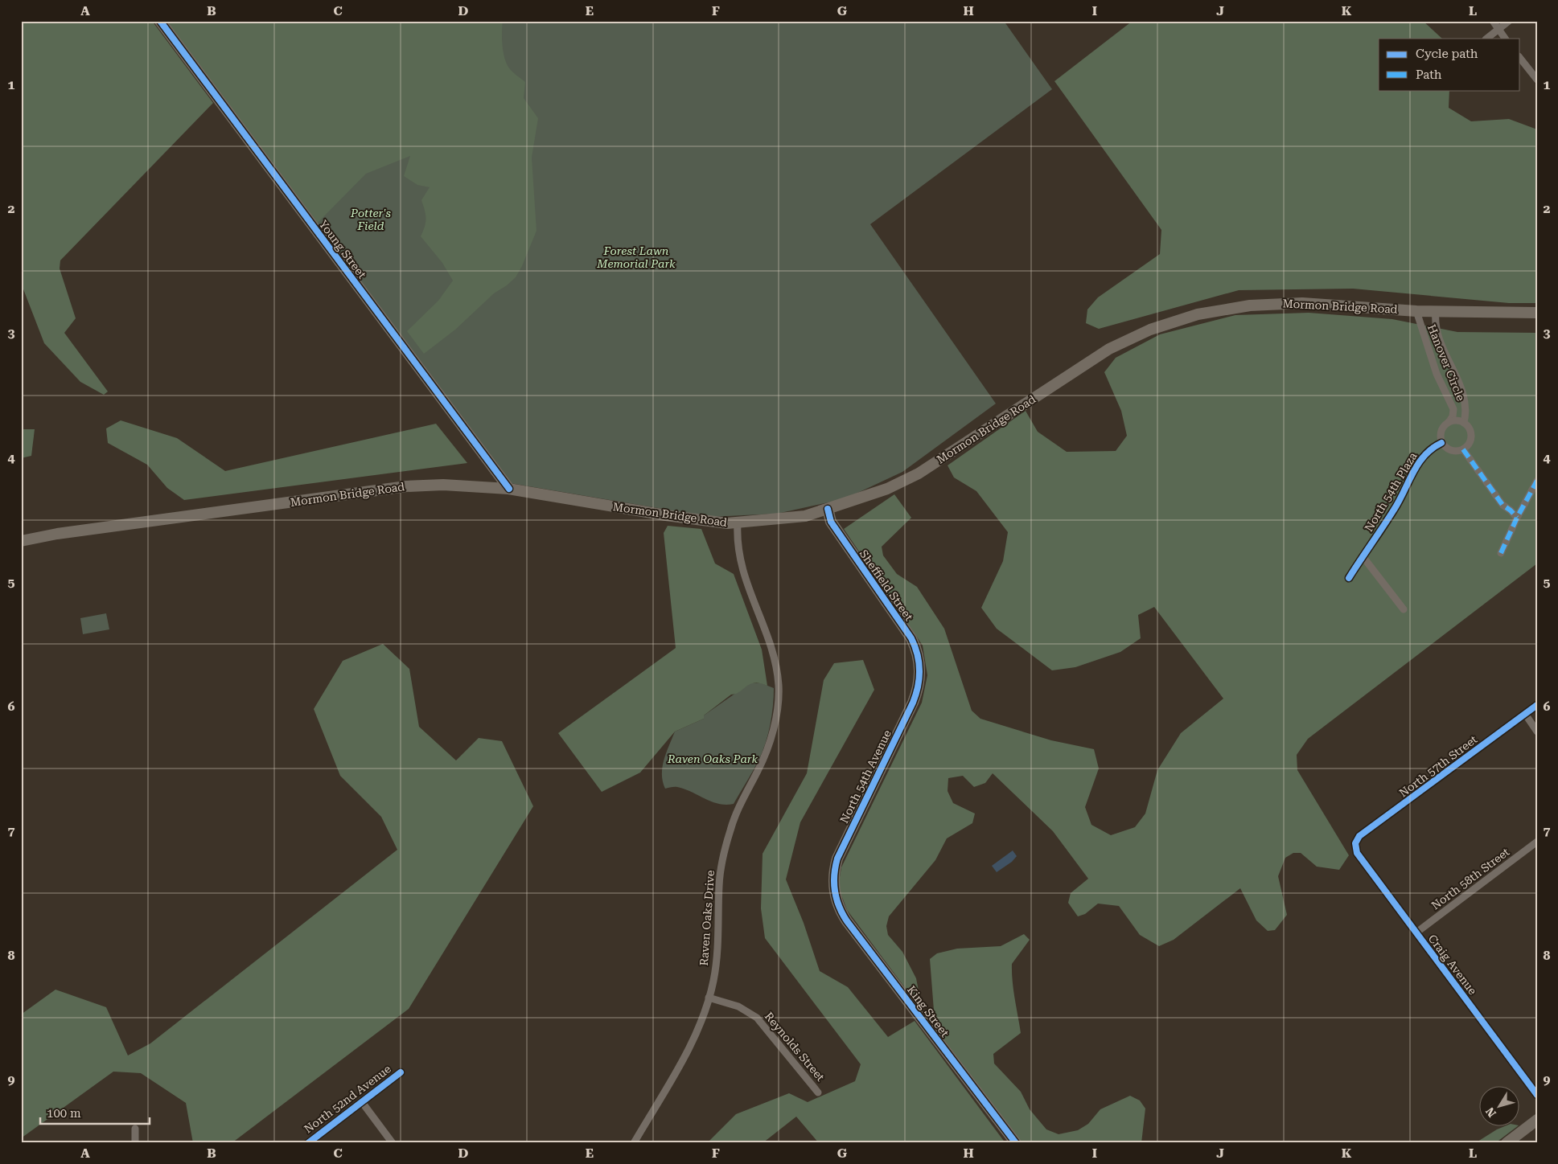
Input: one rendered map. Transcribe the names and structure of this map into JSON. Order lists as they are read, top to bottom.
{
  "streets": {
    "main road": [
      "Young Street",
      "Mormon Bridge Road",
      "Sheffield Street",
      "North 54th Avenue",
      "King Street"
    ],
    "street": [
      "Hanover Circle",
      "North 54th Plaza",
      "North 57th Street",
      "North 58th Street",
      "Raven Oaks Drive",
      "Craig Avenue",
      "Reynolds Street",
      "North 52nd Avenue"
    ]
  },
  "crossings": [
    ["Young Street", "Mormon Bridge Road"],
    ["Mormon Bridge Road", "Hanover Circle"],
    ["Mormon Bridge Road", "Sheffield Street"],
    ["Mormon Bridge Road", "Raven Oaks Drive"],
    ["Hanover Circle", "North 54th Plaza"],
    ["Sheffield Street", "North 54th Avenue"],
    ["North 57th Street", "Craig Avenue"],
    ["North 54th Avenue", "King Street"],
    ["North 58th Street", "Craig Avenue"],
    ["Raven Oaks Drive", "Reynolds Street"]
  ],
  "parks": ["Potter's Field", "Forest Lawn Memorial Park", "Raven Oaks Park"],
  "legend": ["Cycle path", "Path"],
  "scale_bar": "100 m",
  "north": "bottom left",
  "grid": {
    "columns": [
      "A",
      "B",
      "C",
      "D",
      "E",
      "F",
      "G",
      "H",
      "I",
      "J",
      "K",
      "L"
    ],
    "rows": [
      "1",
      "2",
      "3",
      "4",
      "5",
      "6",
      "7",
      "8",
      "9"
    ]
  }
}
